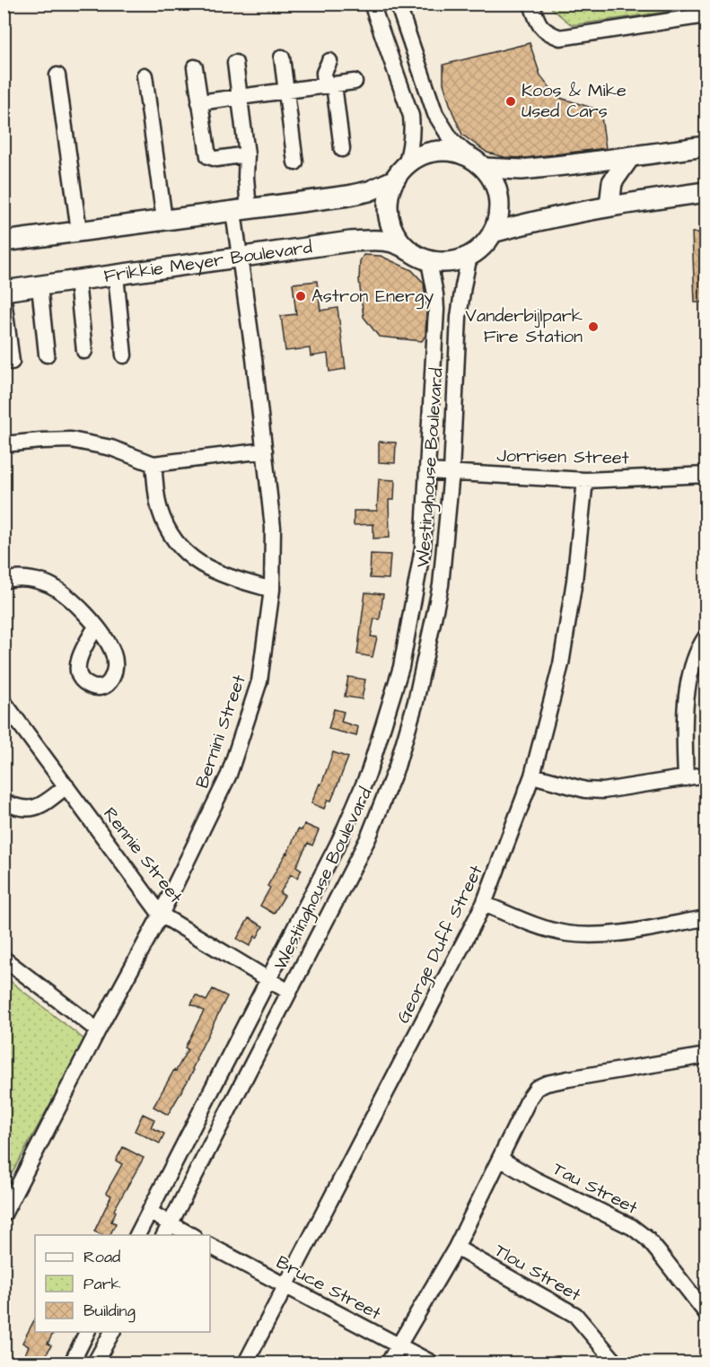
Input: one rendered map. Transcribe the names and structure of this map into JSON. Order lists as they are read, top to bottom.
{
  "streets": {
    "main road": ["Frikkie Meyer Boulevard"],
    "street": [
      "Jorrisen Street",
      "Westinghouse Boulevard",
      "Bernini Street",
      "Rennie Street",
      "George Duff Street",
      "Tau Street",
      "Tlou Street",
      "Bruce Street"
    ]
  },
  "crossings": [
    ["Frikkie Meyer Boulevard", "Westinghouse Boulevard"],
    ["Frikkie Meyer Boulevard", "Bernini Street"],
    ["Jorrisen Street", "Westinghouse Boulevard"],
    ["Jorrisen Street", "George Duff Street"],
    ["Westinghouse Boulevard", "Rennie Street"],
    ["Bernini Street", "Rennie Street"],
    ["George Duff Street", "Bruce Street"]
  ],
  "places": ["Koos & Mike Used Cars", "Astron Energy", "Vanderbijlpark Fire Station"],
  "legend": ["Road", "Park", "Building"]
}
